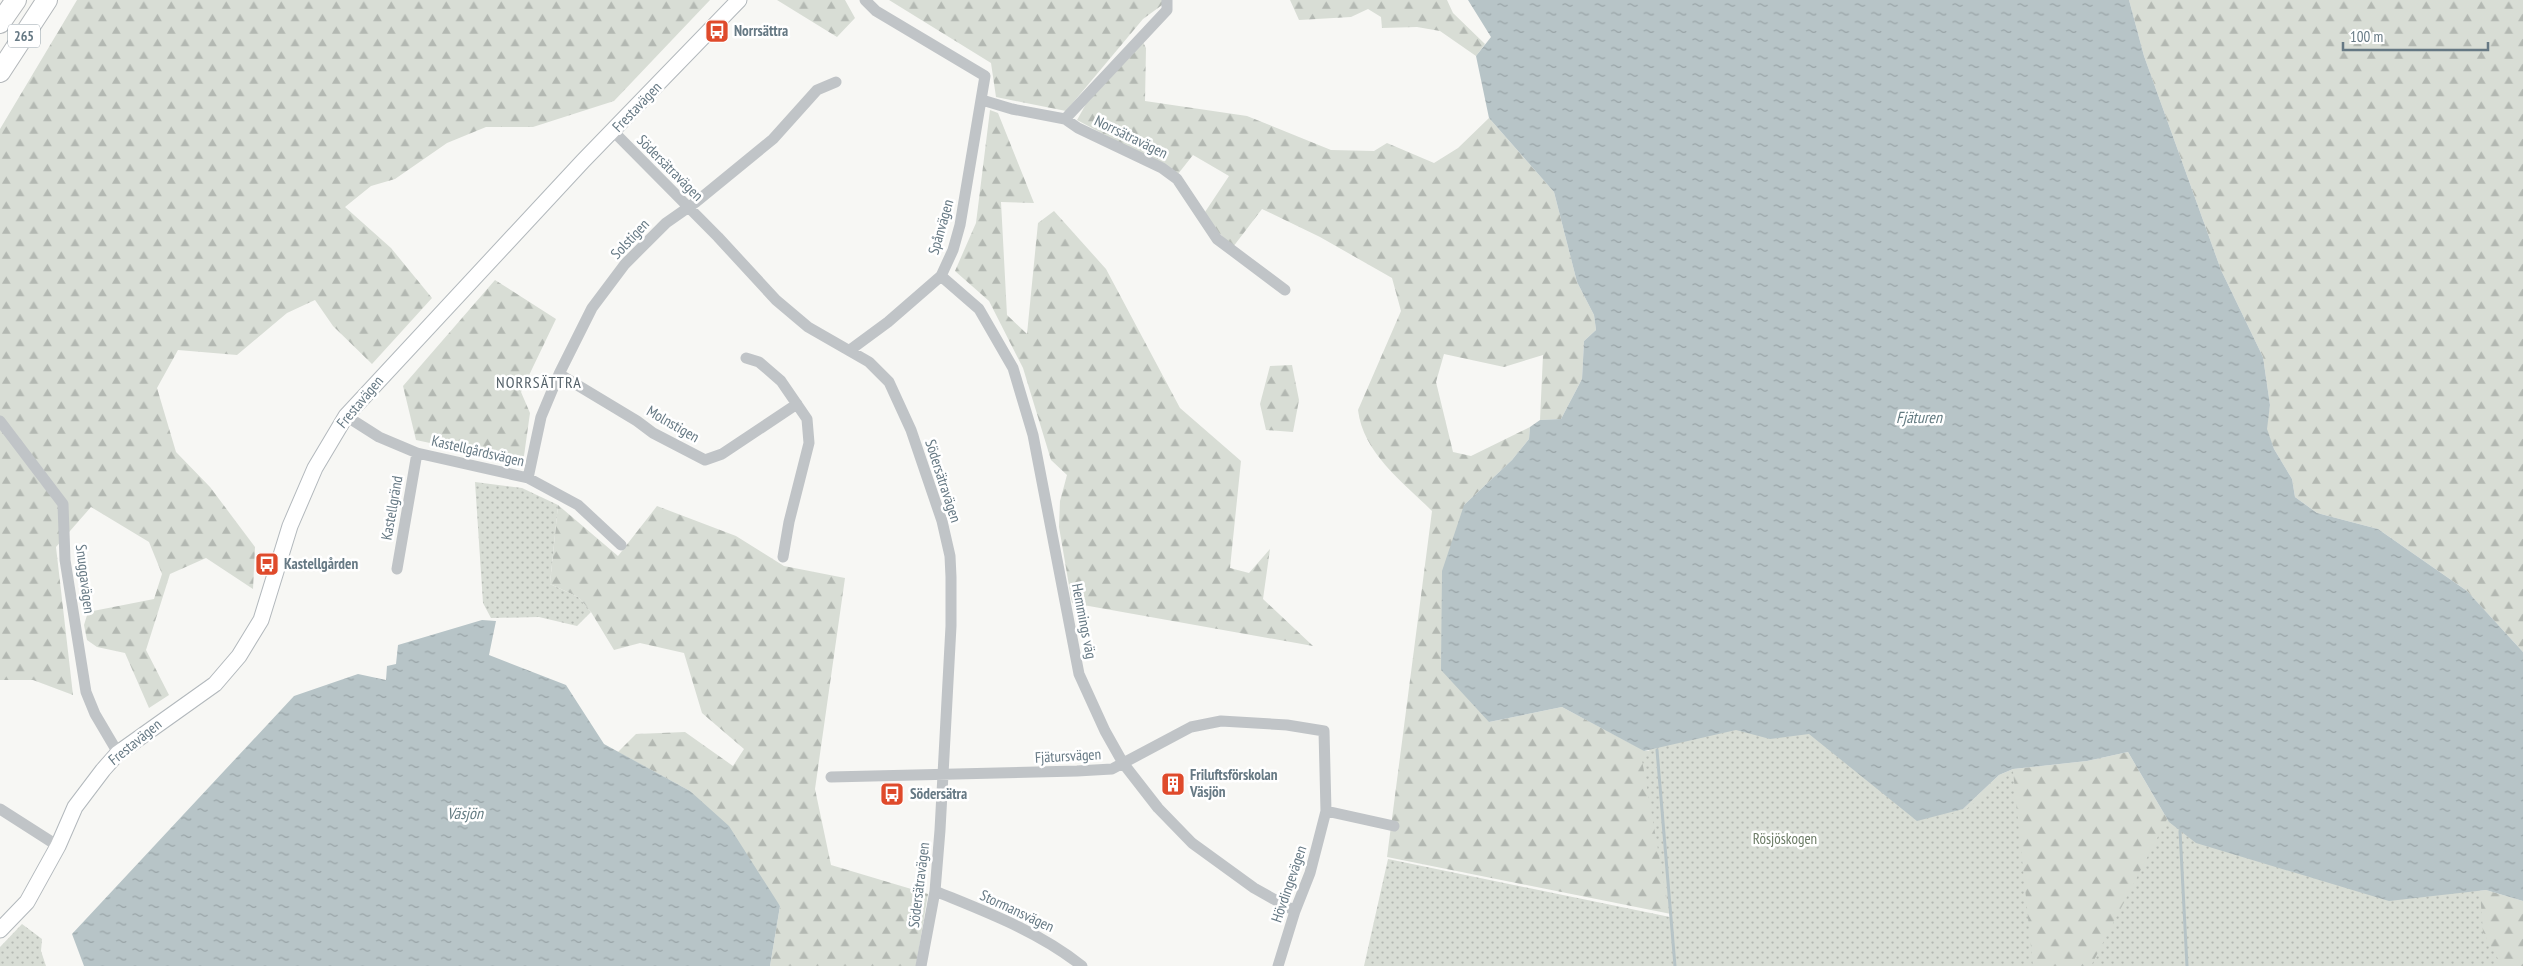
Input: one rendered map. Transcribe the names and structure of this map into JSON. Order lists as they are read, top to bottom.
{
  "streets": {
    "highway": ["265"],
    "street": [
      "Frestavägen",
      "Norrsätravägen",
      "Södersätravägen",
      "Spånvägen",
      "Solstigen",
      "Molnstigen",
      "Kastellgårdsvägen",
      "Kastellgränd",
      "Snuggavägen",
      "Hemmings väg",
      "Fjätursvägen",
      "Hövdingevägen",
      "Stormansvägen"
    ]
  },
  "crossings": [
    ["Frestavägen", "Södersätravägen"],
    ["Frestavägen", "Kastellgårdsvägen"],
    ["Frestavägen", "Snuggavägen"],
    ["Norrsätravägen", "Spånvägen"],
    ["Södersätravägen", "Spånvägen"],
    ["Södersätravägen", "Solstigen"],
    ["Södersätravägen", "Fjätursvägen"],
    ["Södersätravägen", "Stormansvägen"],
    ["Spånvägen", "Hemmings väg"],
    ["Solstigen", "Molnstigen"],
    ["Solstigen", "Kastellgårdsvägen"],
    ["Kastellgårdsvägen", "Kastellgränd"],
    ["Hemmings väg", "Fjätursvägen"],
    ["Hemmings väg", "Hövdingevägen"],
    ["Fjätursvägen", "Hövdingevägen"]
  ],
  "districts": ["NORRSÄTTRA"],
  "water": ["Fjäturen", "Väsjön"],
  "parks": ["Rösjöskogen"],
  "places": {
    "bus stop": ["Norrsättra", "Kastellgården", "Södersätra"],
    "building": ["Friluftsförskolan Väsjön"]
  },
  "scale_bar": "100 m"
}
